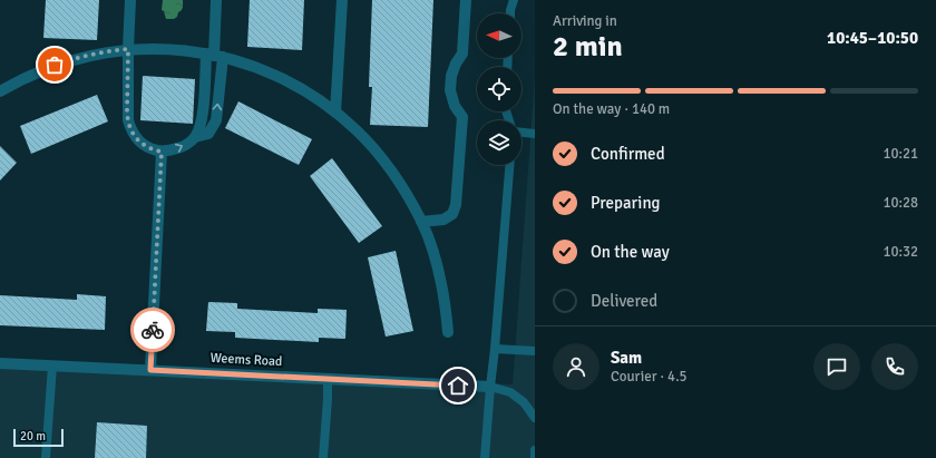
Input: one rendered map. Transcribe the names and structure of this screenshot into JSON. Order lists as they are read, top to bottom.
{
  "streets": {
    "street": ["Weems Road"]
  },
  "scale_bar": "20 m",
  "north": "left",
  "page": {
    "heading": ["2 min", "Arriving in", "10:45–10:50"],
    "panel": ["Sam", "Courier · 4.5"],
    "bar": "On the way · 140 m",
    "list": [
      ["Confirmed", "10:21"],
      ["Preparing", "10:28"],
      ["On the way", "10:32"],
      "Delivered"
    ],
    "scale": "20 m"
  }
}
